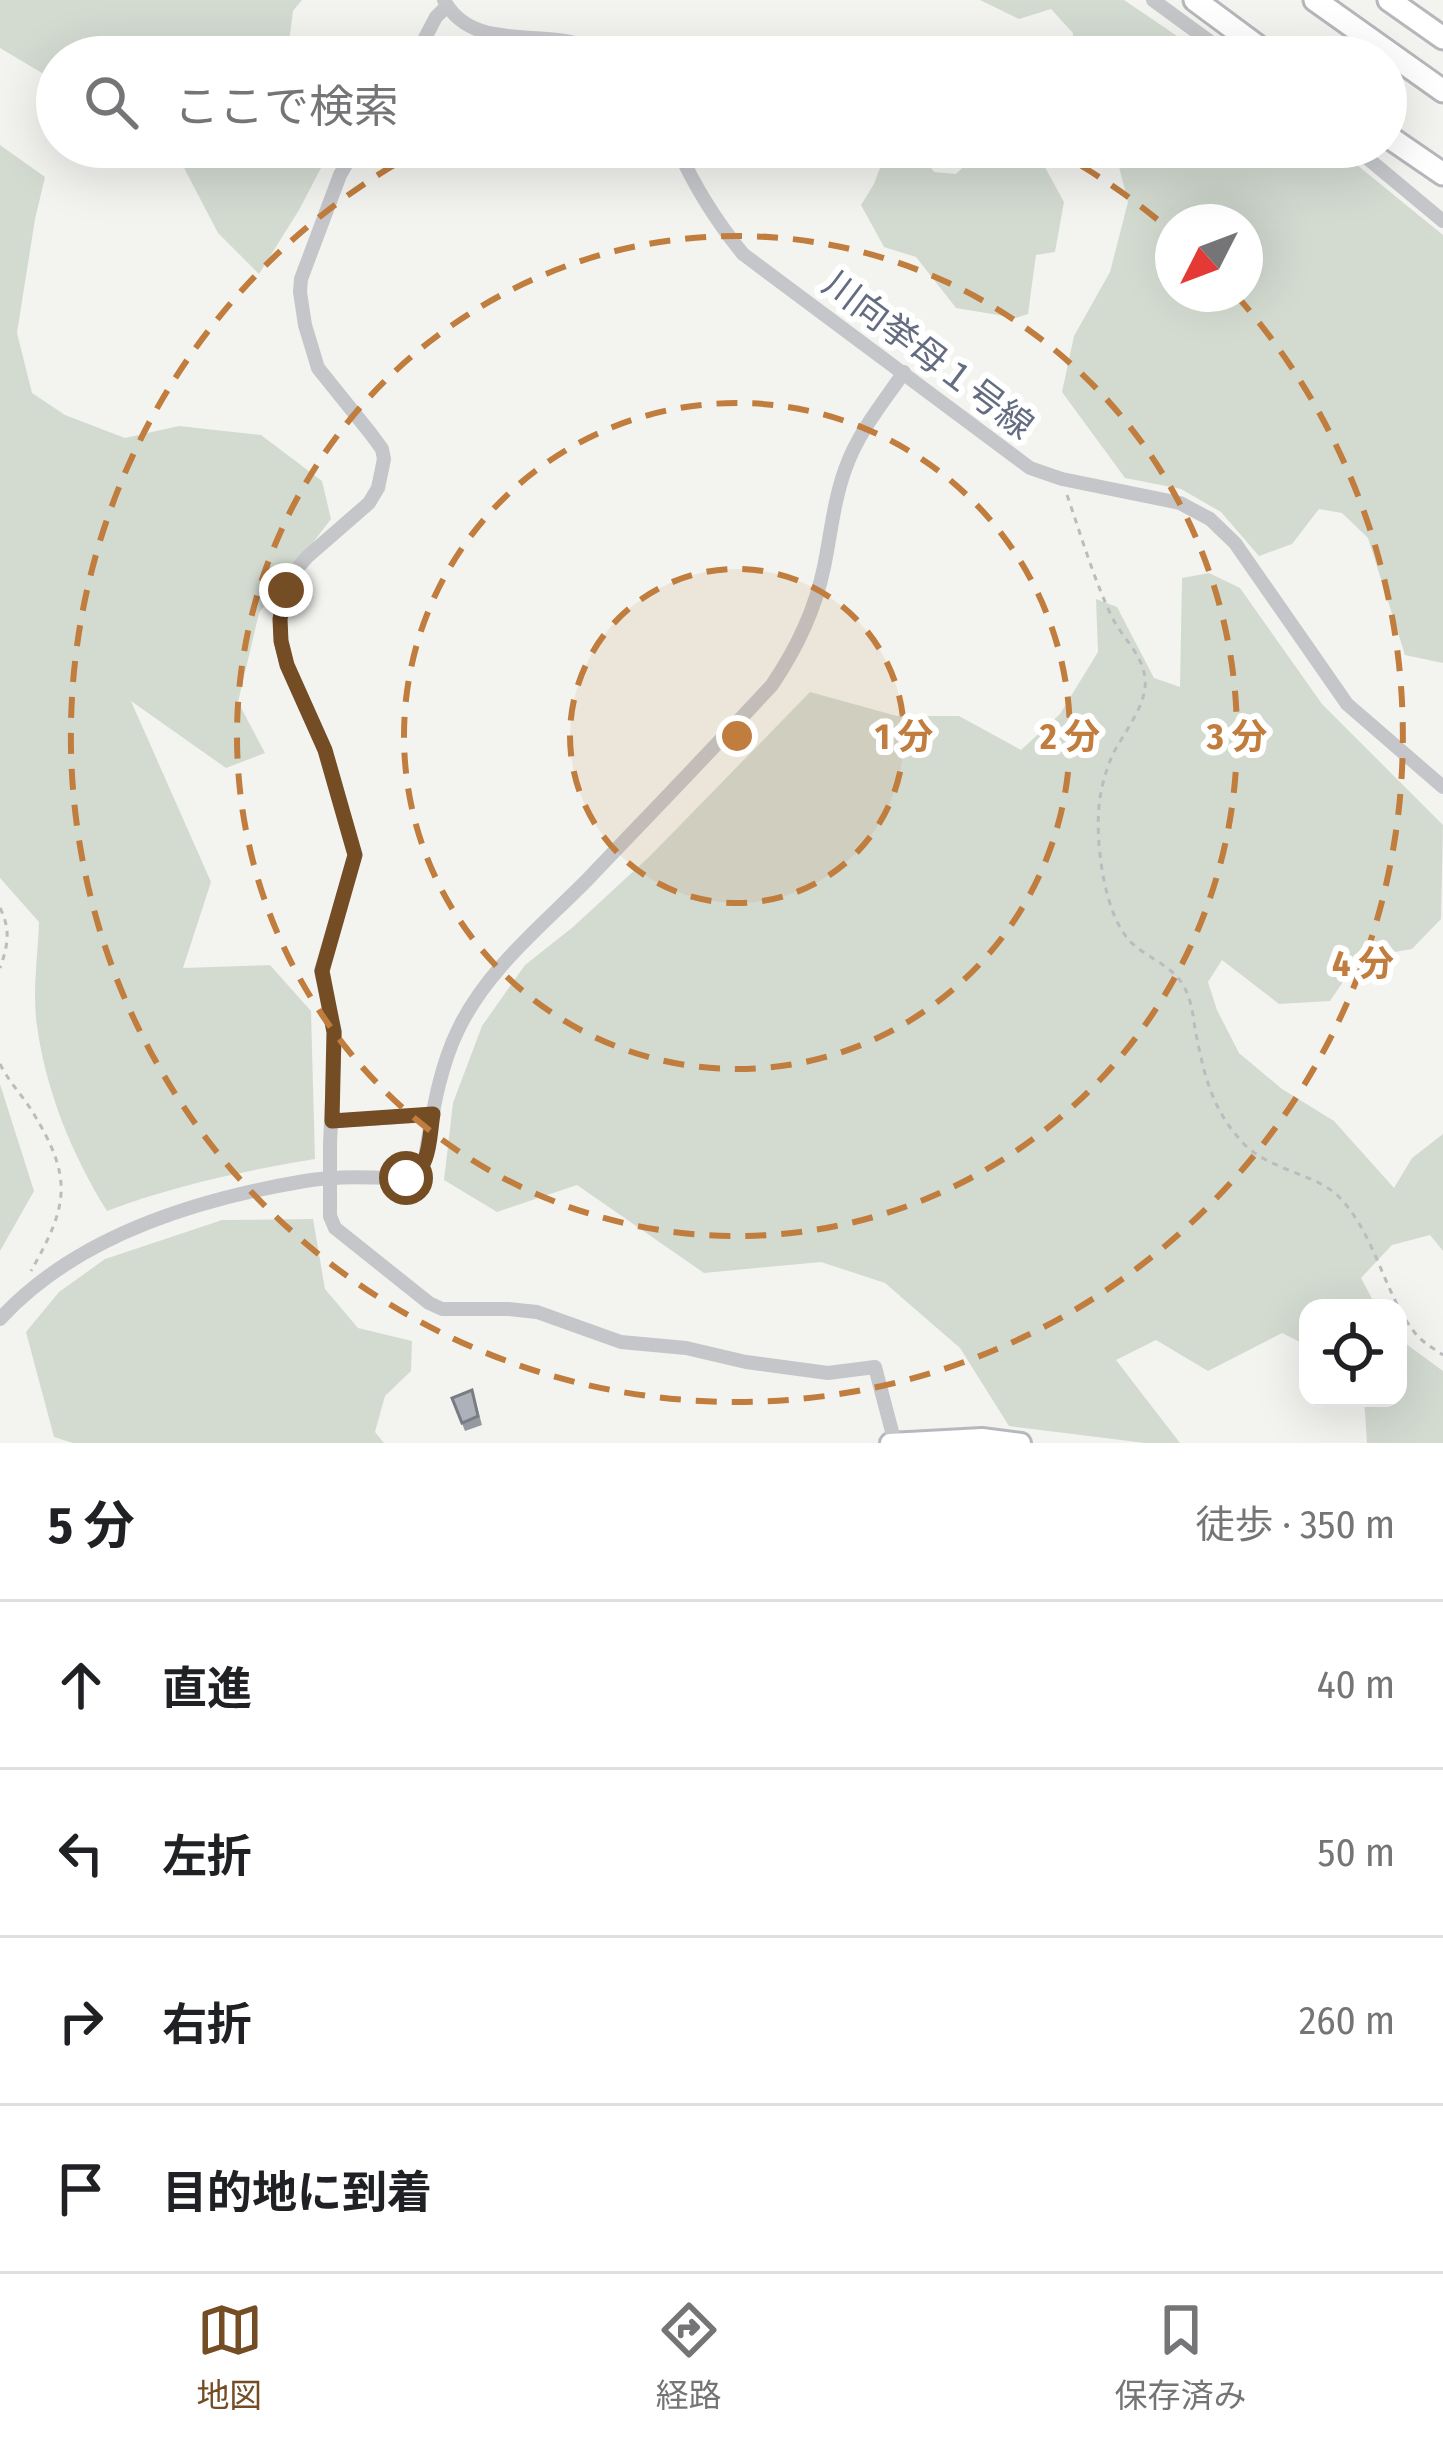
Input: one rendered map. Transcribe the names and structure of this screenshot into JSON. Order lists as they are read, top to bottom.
{
  "streets": {
    "street": ["川向挙母１号線"]
  },
  "north": "bottom left",
  "page": {
    "search": "ここで検索",
    "heading": ["5 分", "徒歩 · 350 m"],
    "list": [
      ["直進", "40 m"],
      ["左折", "50 m"],
      ["右折", "260 m"],
      "目的地に到着"
    ],
    "nav": ["地図", "経路", "保存済み"]
  },
  "rings": [
    "1 分",
    "2 分",
    "3 分",
    "4 分"
  ]
}
